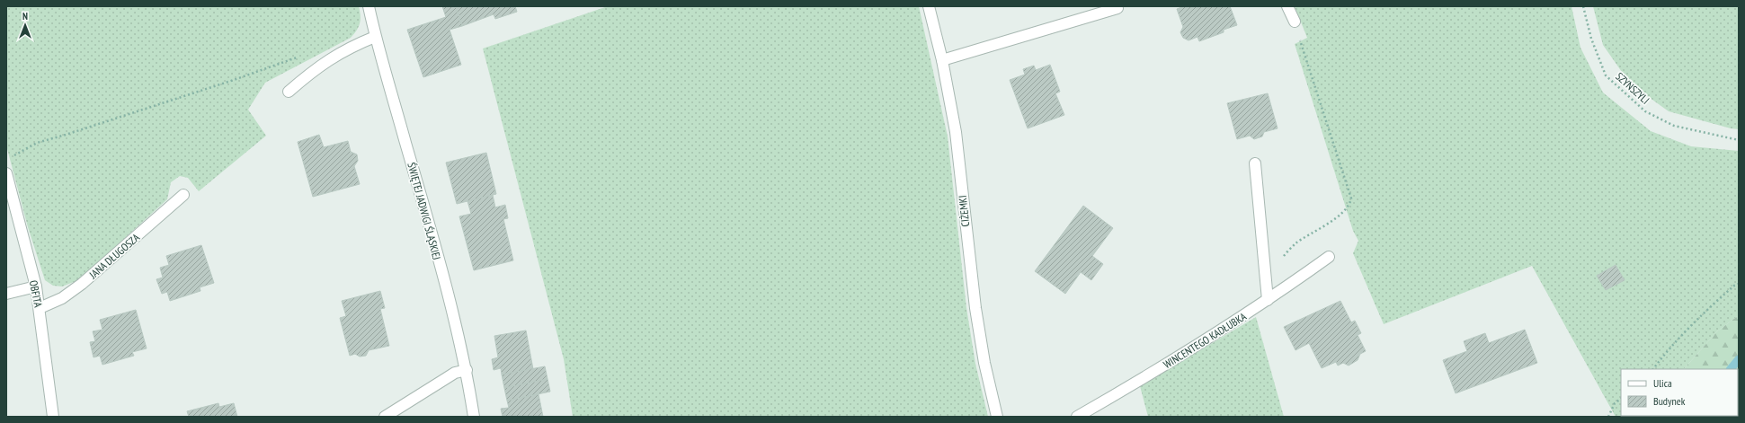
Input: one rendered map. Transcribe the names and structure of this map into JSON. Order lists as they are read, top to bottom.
{
  "streets": {
    "street": [
      "ŚWIĘTEJ JADWIGI ŚLĄSKIEJ",
      "CIŻEMKI",
      "JANA DŁUGOSZA",
      "OBFITA",
      "WINCENTEGO KADŁUBKA"
    ],
    "path": ["SZYNSZYLI"]
  },
  "crossings": [
    ["JANA DŁUGOSZA", "OBFITA"]
  ],
  "legend": ["Ulica", "Budynek"],
  "north": "top"
}
